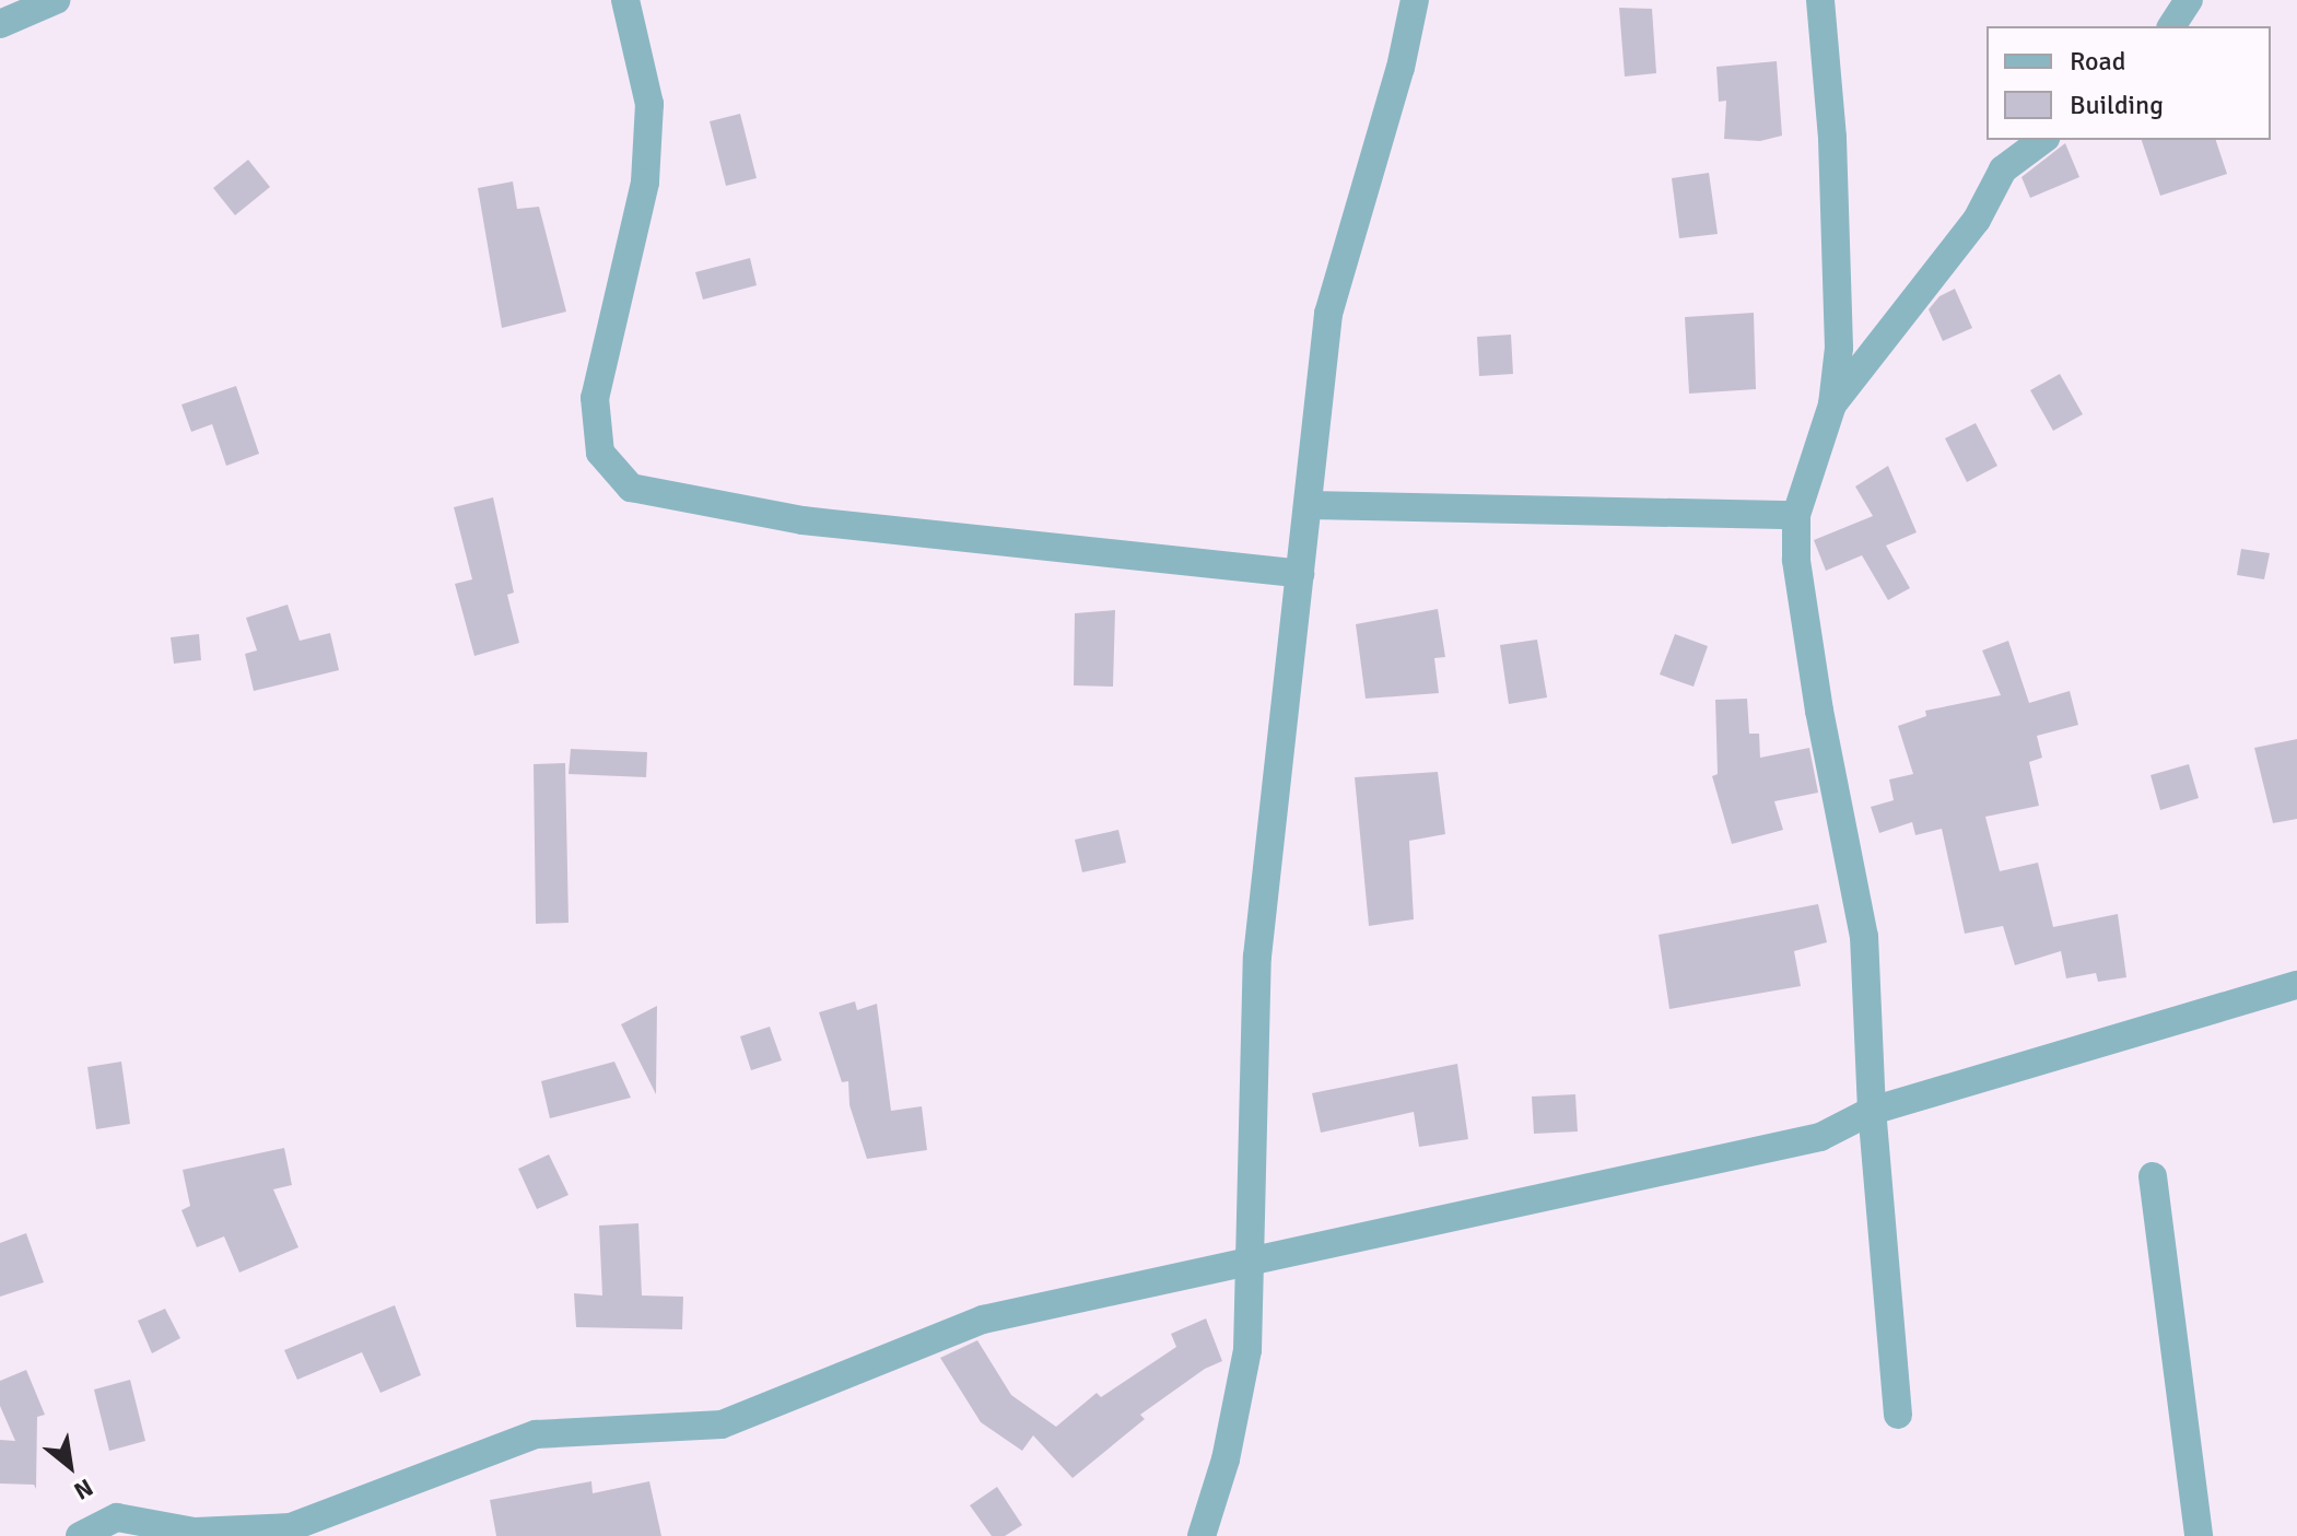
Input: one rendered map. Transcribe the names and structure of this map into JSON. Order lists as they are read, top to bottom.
{
  "legend": ["Road", "Building"],
  "north": "bottom right"
}
